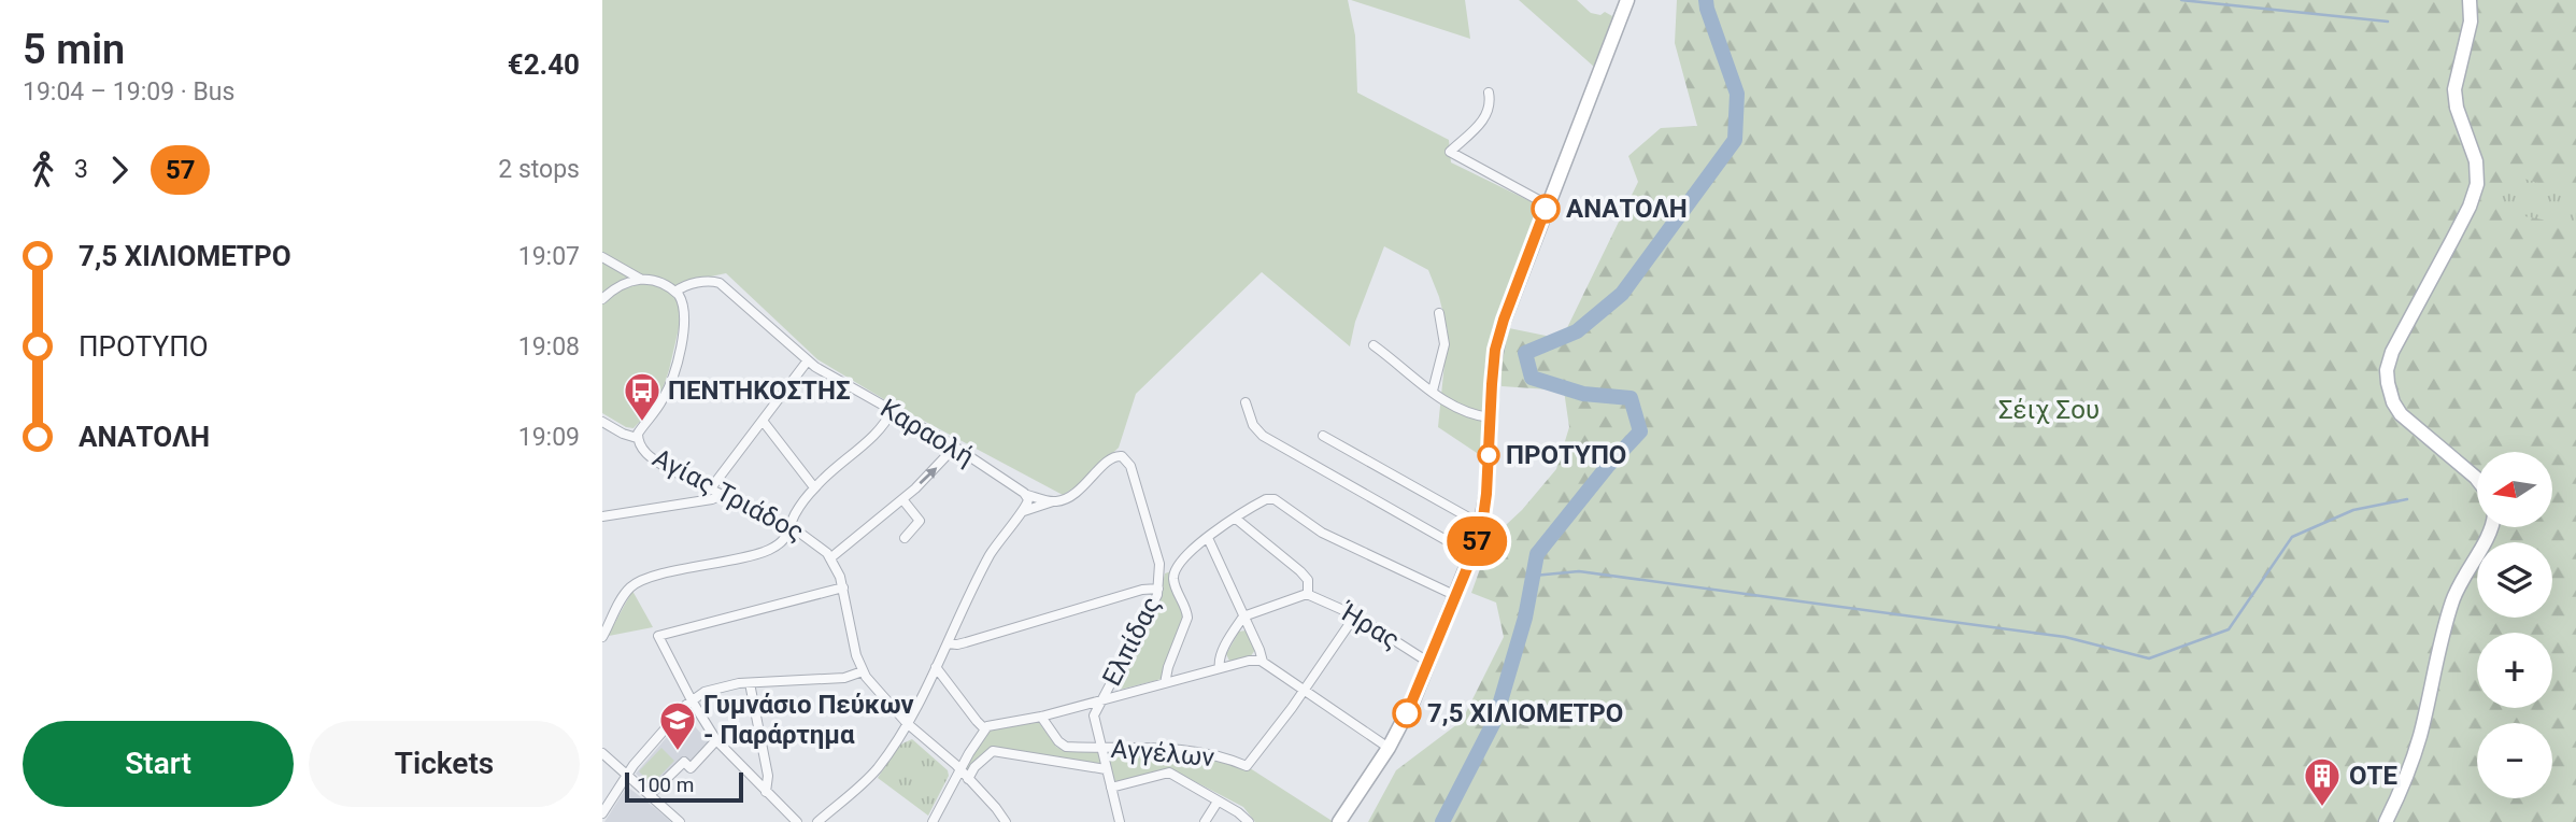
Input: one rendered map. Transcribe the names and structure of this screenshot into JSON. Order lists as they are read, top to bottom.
{
  "streets": {
    "street": [
      "Καραολή",
      "Αγίας Τριάδος",
      "Ήρας",
      "Ελπίδας",
      "Αγγέλων"
    ]
  },
  "crossings": [
    ["Καραολή", "Αγίας Τριάδος"],
    ["Καραολή", "Ελπίδας"],
    ["Ήρας", "Αγγέλων"],
    ["Ελπίδας", "Αγγέλων"]
  ],
  "parks": ["Σέιχ Σου"],
  "places": {
    "other": ["ΑΝΑΤΟΛΗ", "ΠΡΟΤΥΠΟ", "7,5 ΧΙΛΙΟΜΕΤΡΟ"],
    "bus stop": ["ΠΕΝΤΗΚΟΣΤΗΣ"],
    "school or university": ["Γυμνάσιο Πεύκων - Παράρτημα"],
    "building": ["ΟΤΕ"]
  },
  "lines": ["bus line 57"],
  "scale_bar": "100 m",
  "north": "left",
  "page": {
    "heading": ["5 min", "19:04 – 19:09 · Bus", "€2.40"],
    "on_map": "57",
    "legs": ["3", "57", "2 stops"],
    "list": [
      {
        "name": "7,5 ΧΙΛΙΟΜΕΤΡΟ",
        "value": "19:07"
      },
      {
        "name": "ΠΡΟΤΥΠΟ",
        "value": "19:08"
      },
      {
        "name": "ΑΝΑΤΟΛΗ",
        "value": "19:09"
      }
    ],
    "map_buttons": ["+", "−"],
    "buttons": ["Start", "Tickets"],
    "scale": "100 m"
  }
}
